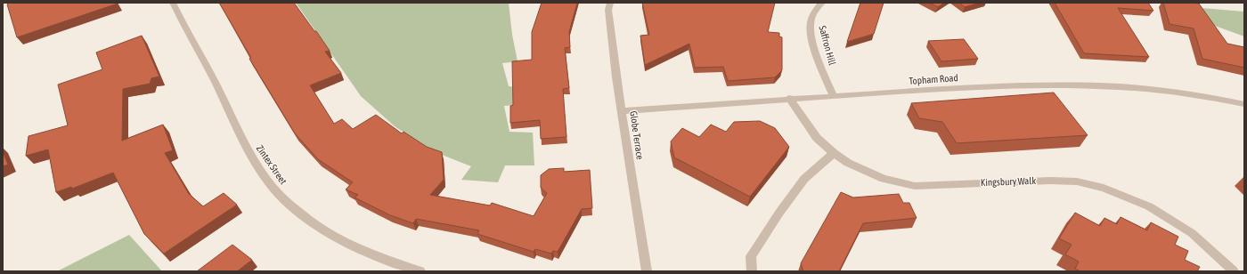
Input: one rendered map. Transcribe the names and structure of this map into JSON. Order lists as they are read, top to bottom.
{
  "streets": {
    "street": [
      "Saffron Hill",
      "Topham Road",
      "Globe Terrace",
      "Zintex Street",
      "Kingsbury Walk"
    ]
  },
  "crossings": [
    ["Saffron Hill", "Topham Road"],
    ["Topham Road", "Globe Terrace"],
    ["Topham Road", "Kingsbury Walk"]
  ]
}
